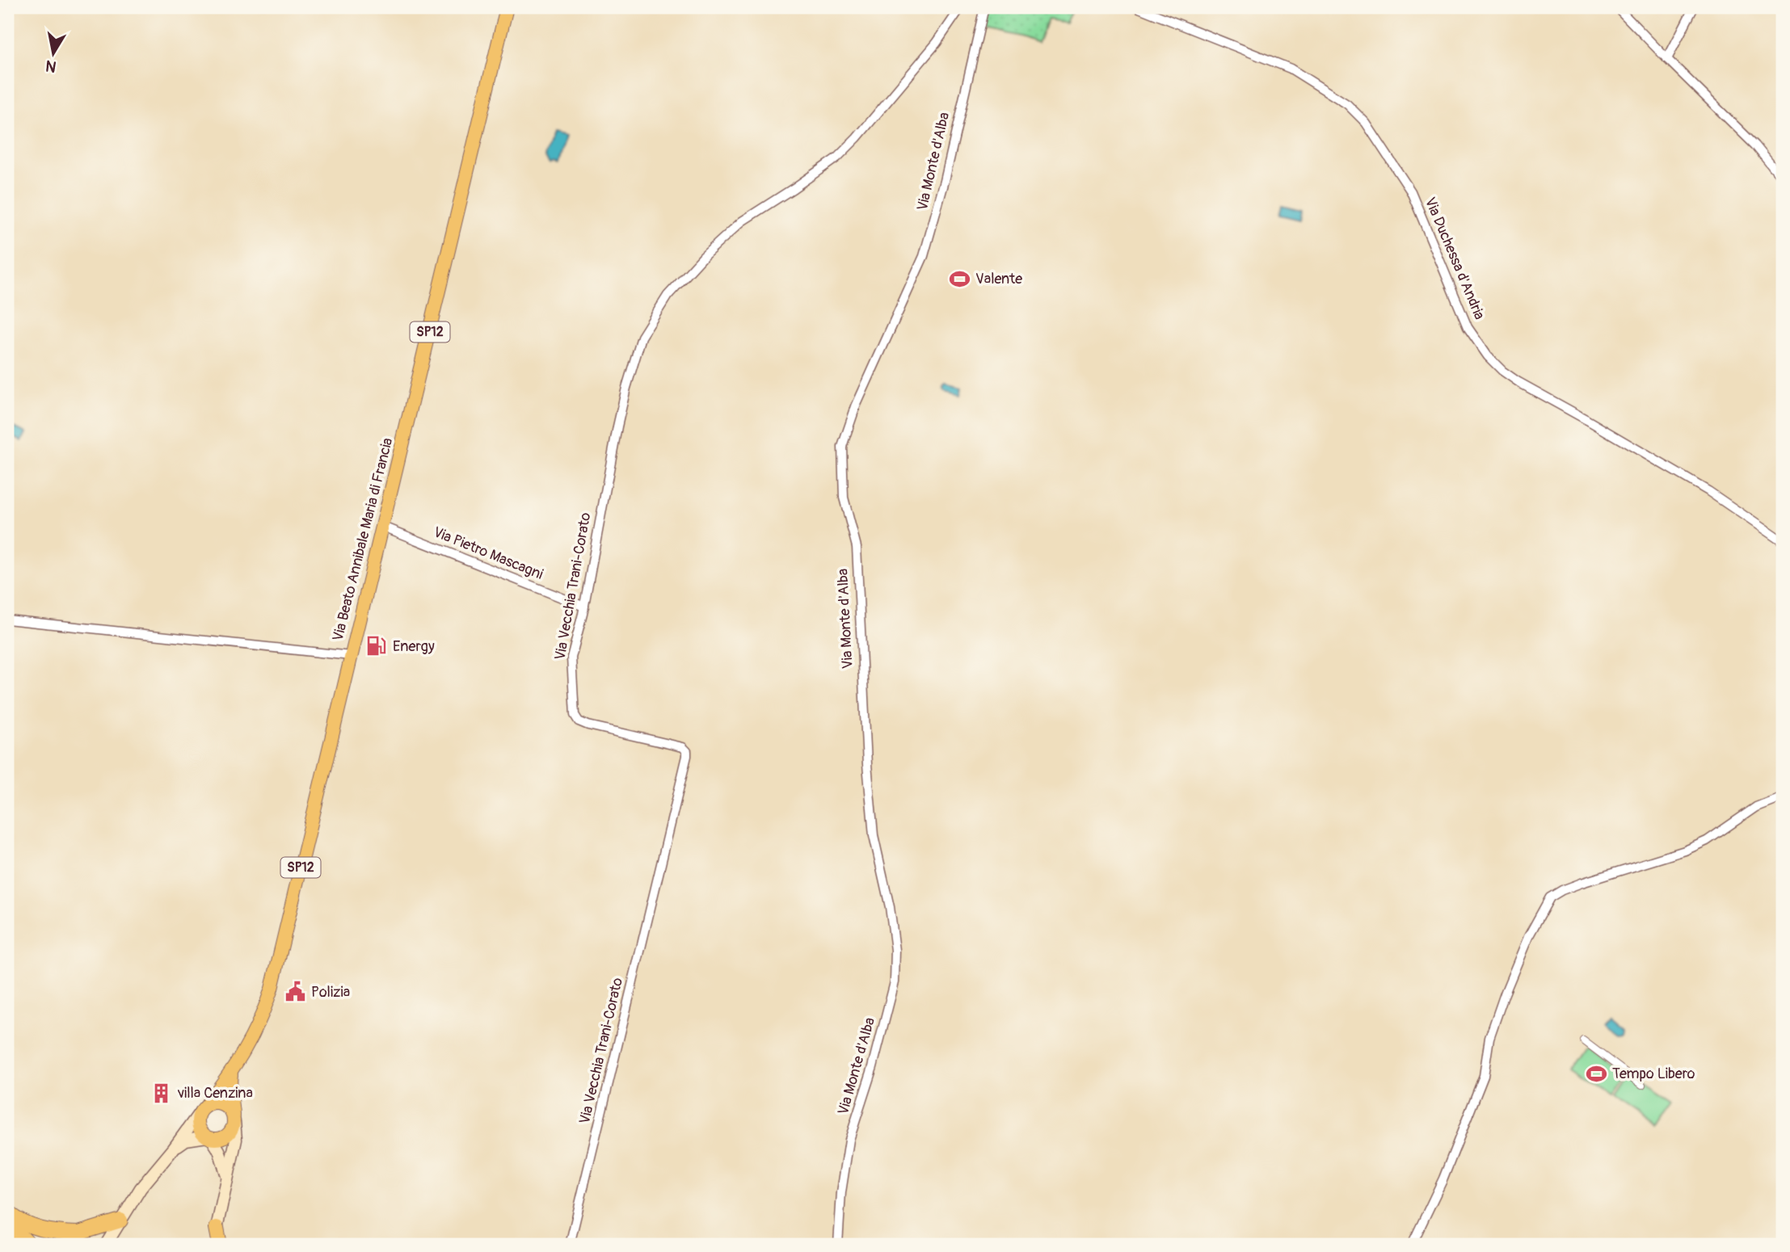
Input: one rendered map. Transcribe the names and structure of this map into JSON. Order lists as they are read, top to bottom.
{
  "streets": {
    "main road": ["SP12", "Via Beato Annibale Maria di Francia"],
    "street": [
      "Via Monte d'Alba",
      "Via Duchessa d'Andria",
      "Via Pietro Mascagni",
      "Via Vecchia Trani-Corato"
    ]
  },
  "crossings": [
    ["Via Beato Annibale Maria di Francia", "Via Pietro Mascagni"],
    ["Via Pietro Mascagni", "Via Vecchia Trani-Corato"]
  ],
  "places": {
    "sports": ["Valente", "Tempo Libero"],
    "fuel station": ["Energy"],
    "public building": ["Polizia"],
    "building": ["villa Cenzina"]
  },
  "north": "bottom"
}
